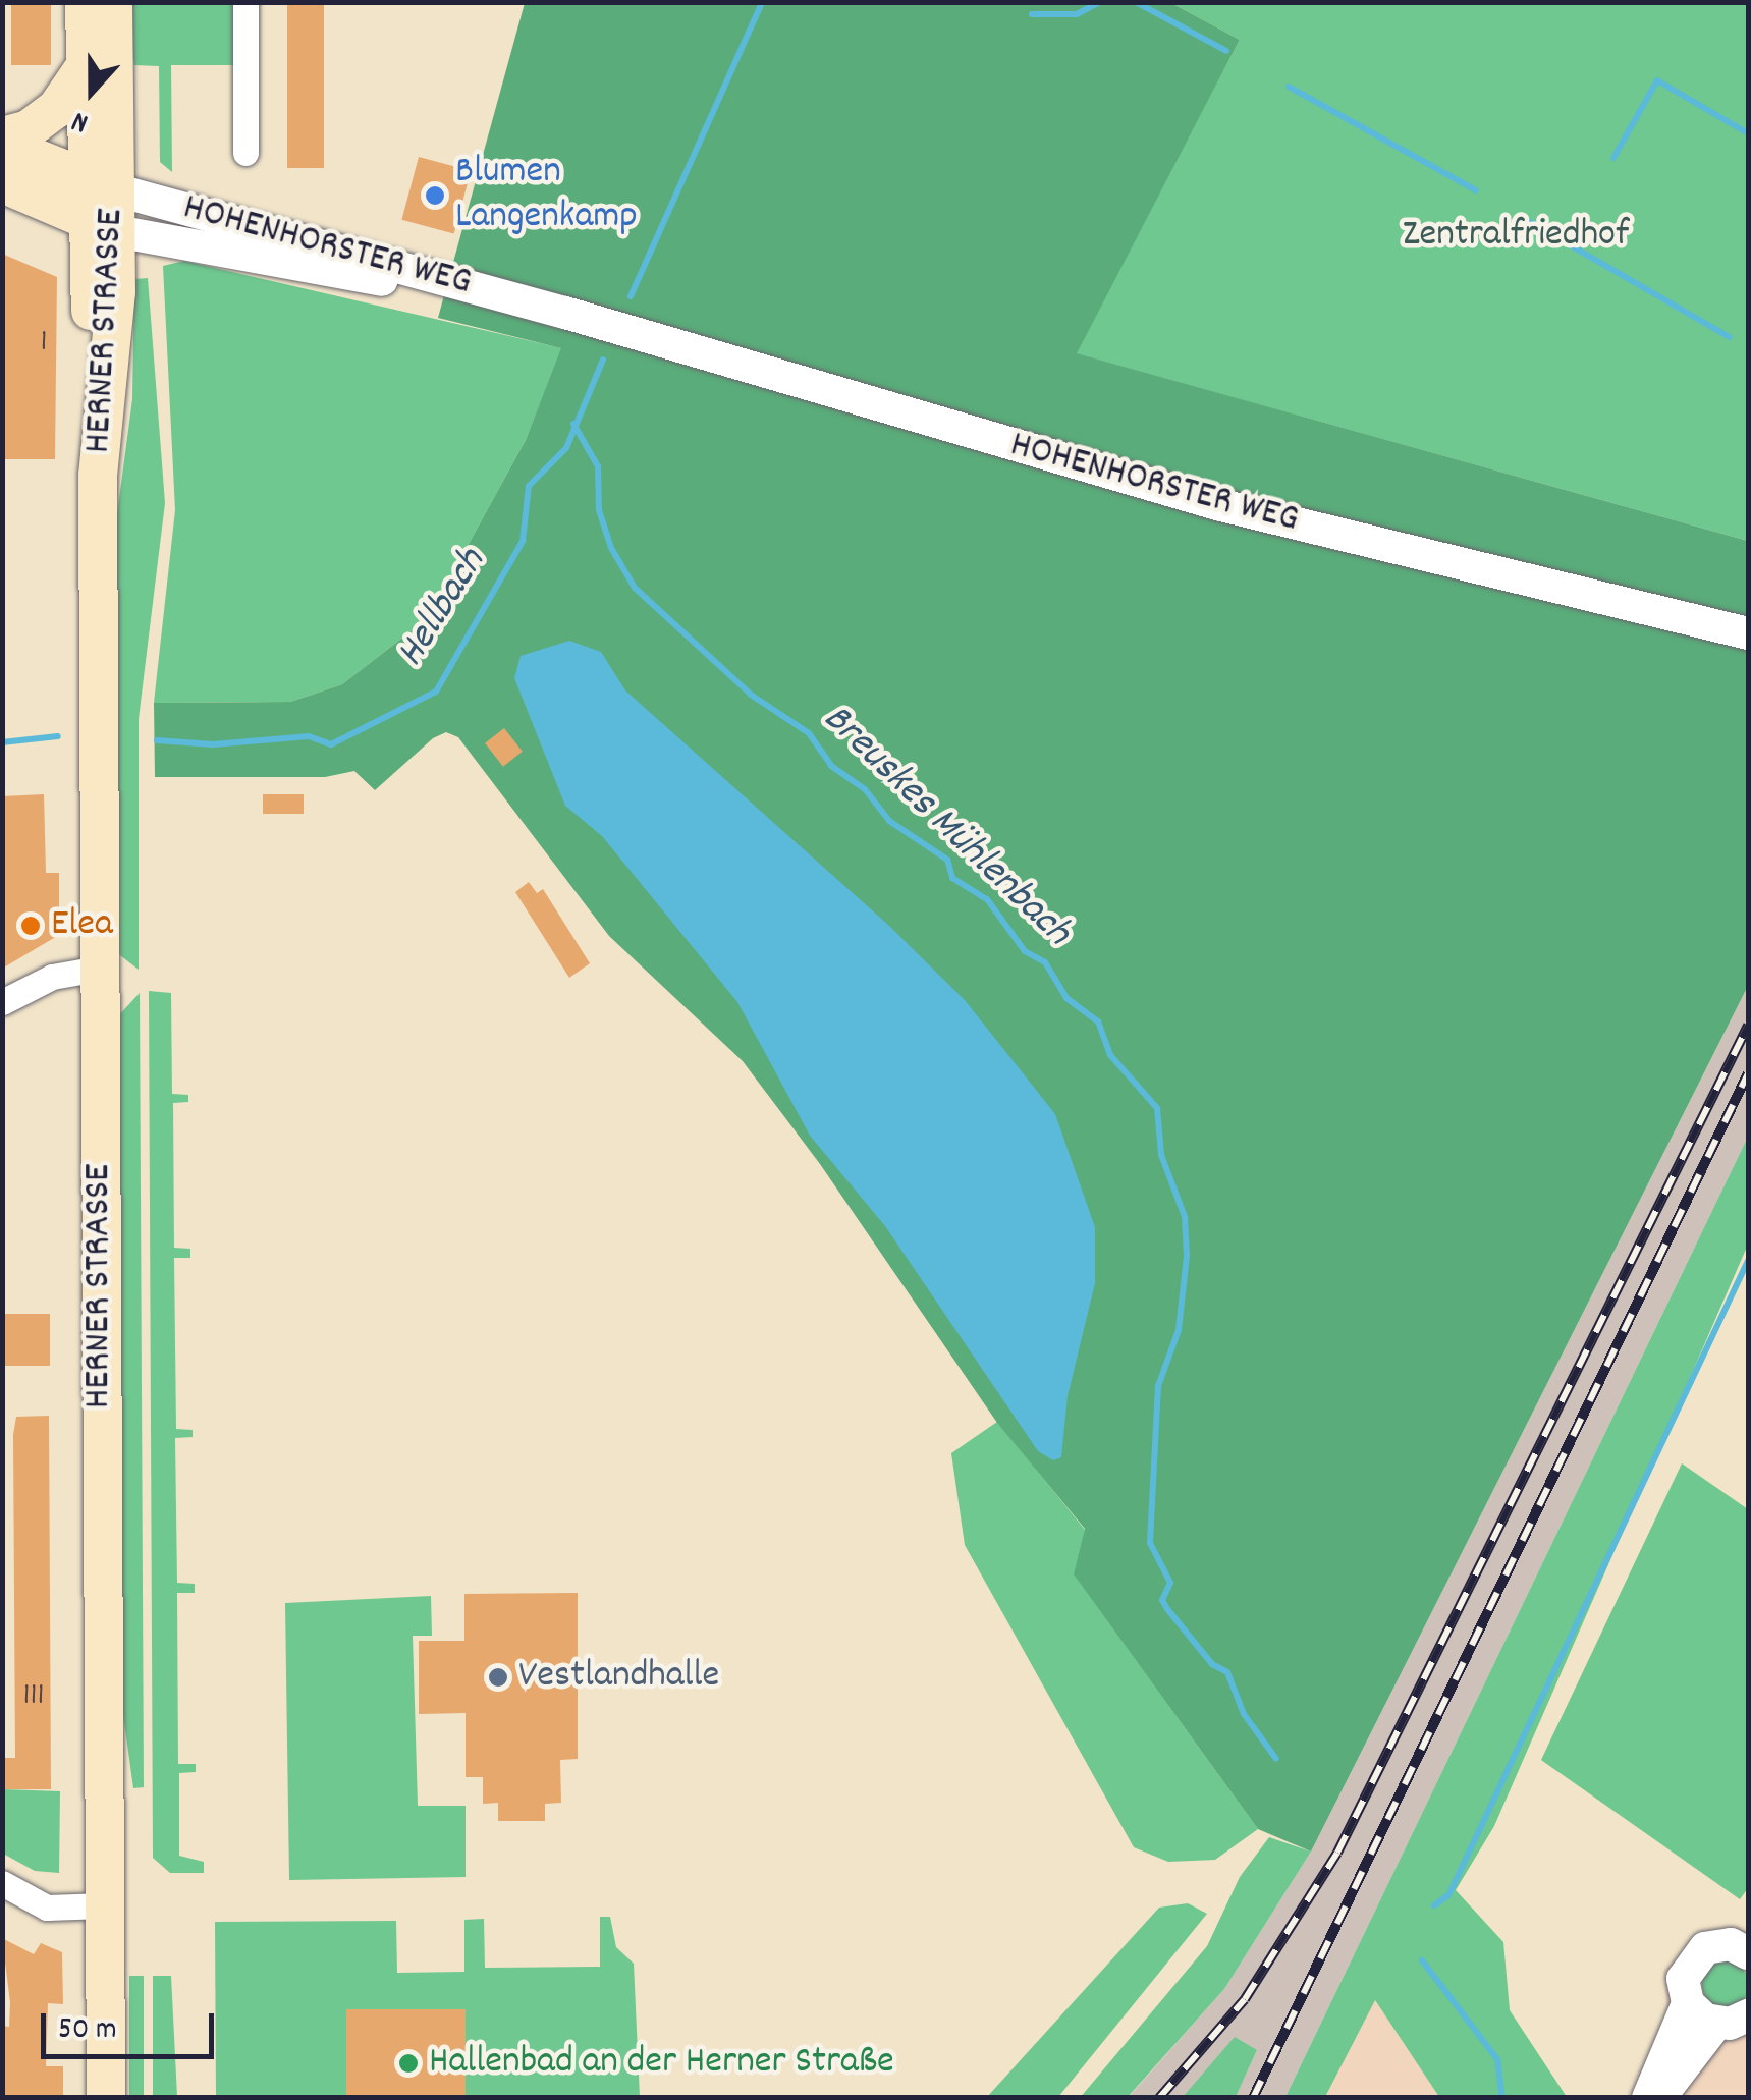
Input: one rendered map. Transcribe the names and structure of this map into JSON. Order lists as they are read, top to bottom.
{
  "streets": {
    "main road": ["HERNER STRASSE"],
    "street": ["HOHENHORSTER WEG"]
  },
  "crossings": [
    ["HOHENHORSTER WEG", "HERNER STRASSE"]
  ],
  "water": ["Hellbach", "Breuskes Mühlenbach"],
  "parks": ["Zentralfriedhof"],
  "places": [
    "Blumen Langenkamp",
    "Elea",
    "Vestlandhalle",
    "Hallenbad an der Herner Straße"
  ],
  "house_numbers": ["1", "111"],
  "scale_bar": "50 m",
  "north": "bottom"
}
